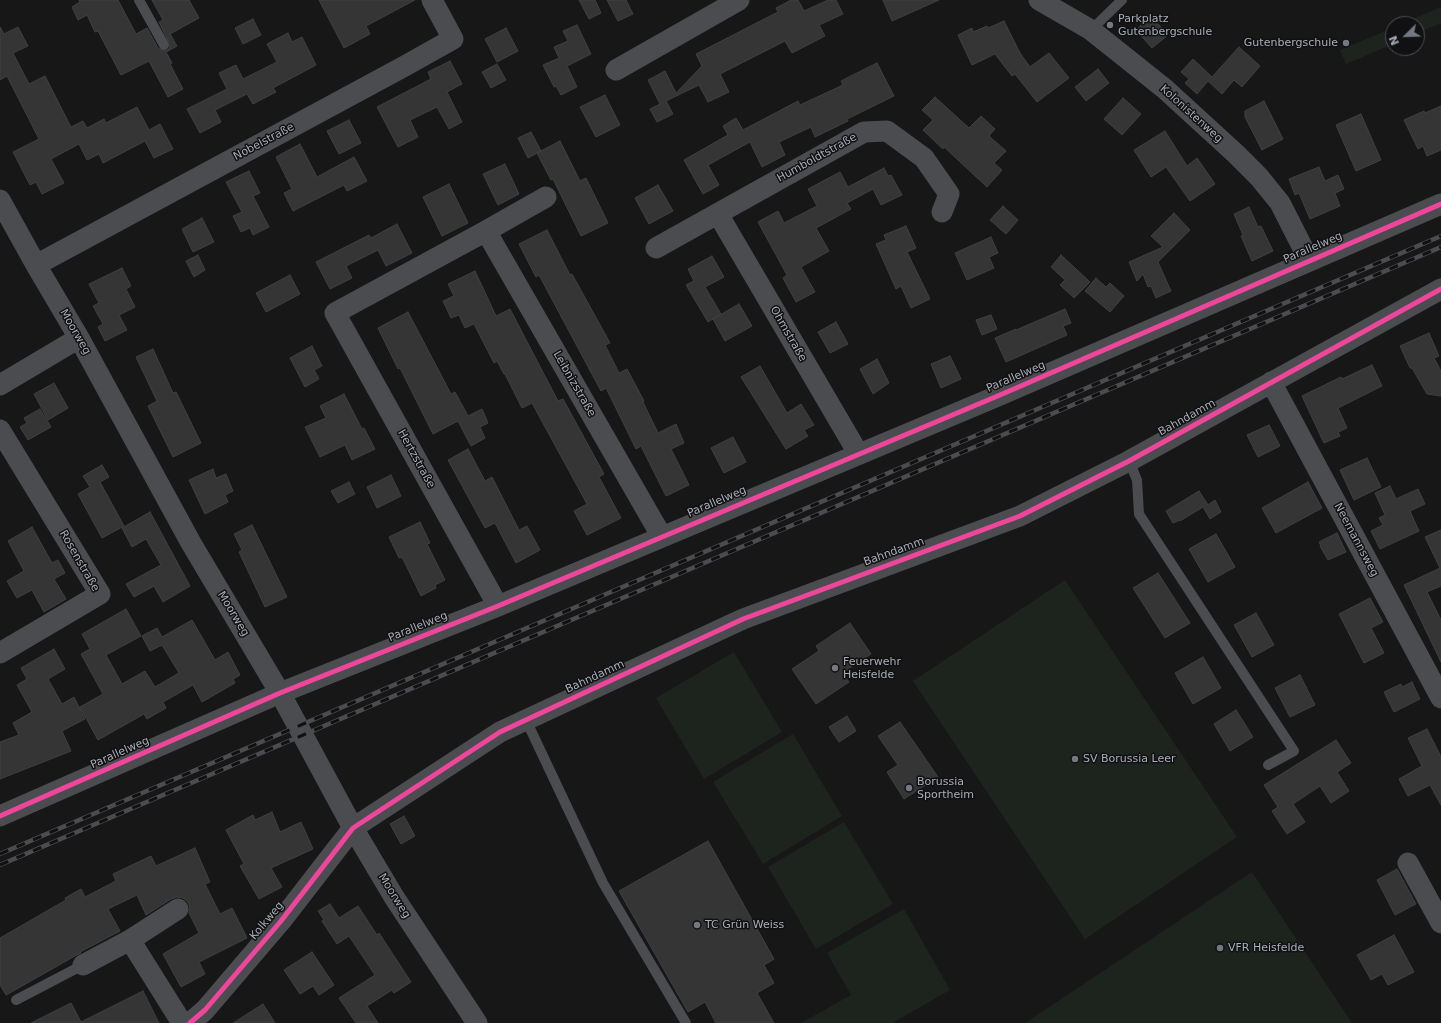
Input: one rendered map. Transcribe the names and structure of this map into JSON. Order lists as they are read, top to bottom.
{
  "streets": {
    "street": [
      "Kolonistenweg",
      "Nobelstraße",
      "Humboldtstraße",
      "Parallelweg",
      "Moorweg",
      "Ohmstraße",
      "Leibnizstraße",
      "Bahndamm",
      "Hertzstraße",
      "Neemannsweg",
      "Rosenstraße",
      "Kolkweg"
    ]
  },
  "crossings": [
    ["Kolonistenweg", "Parallelweg"],
    ["Nobelstraße", "Moorweg"],
    ["Humboldtstraße", "Ohmstraße"],
    ["Parallelweg", "Moorweg"],
    ["Parallelweg", "Ohmstraße"],
    ["Parallelweg", "Leibnizstraße"],
    ["Parallelweg", "Hertzstraße"],
    ["Moorweg", "Bahndamm"],
    ["Moorweg", "Kolkweg"],
    ["Leibnizstraße", "Hertzstraße"],
    ["Bahndamm", "Neemannsweg"],
    ["Bahndamm", "Kolkweg"]
  ],
  "places": [
    "Parkplatz Gutenbergschule",
    "Gutenbergschule",
    "Feuerwehr Heisfelde",
    "SV Borussia Leer",
    "Borussia Sportheim",
    "TC Grün Weiss",
    "VFR Heisfelde"
  ],
  "north": "bottom left"
}
